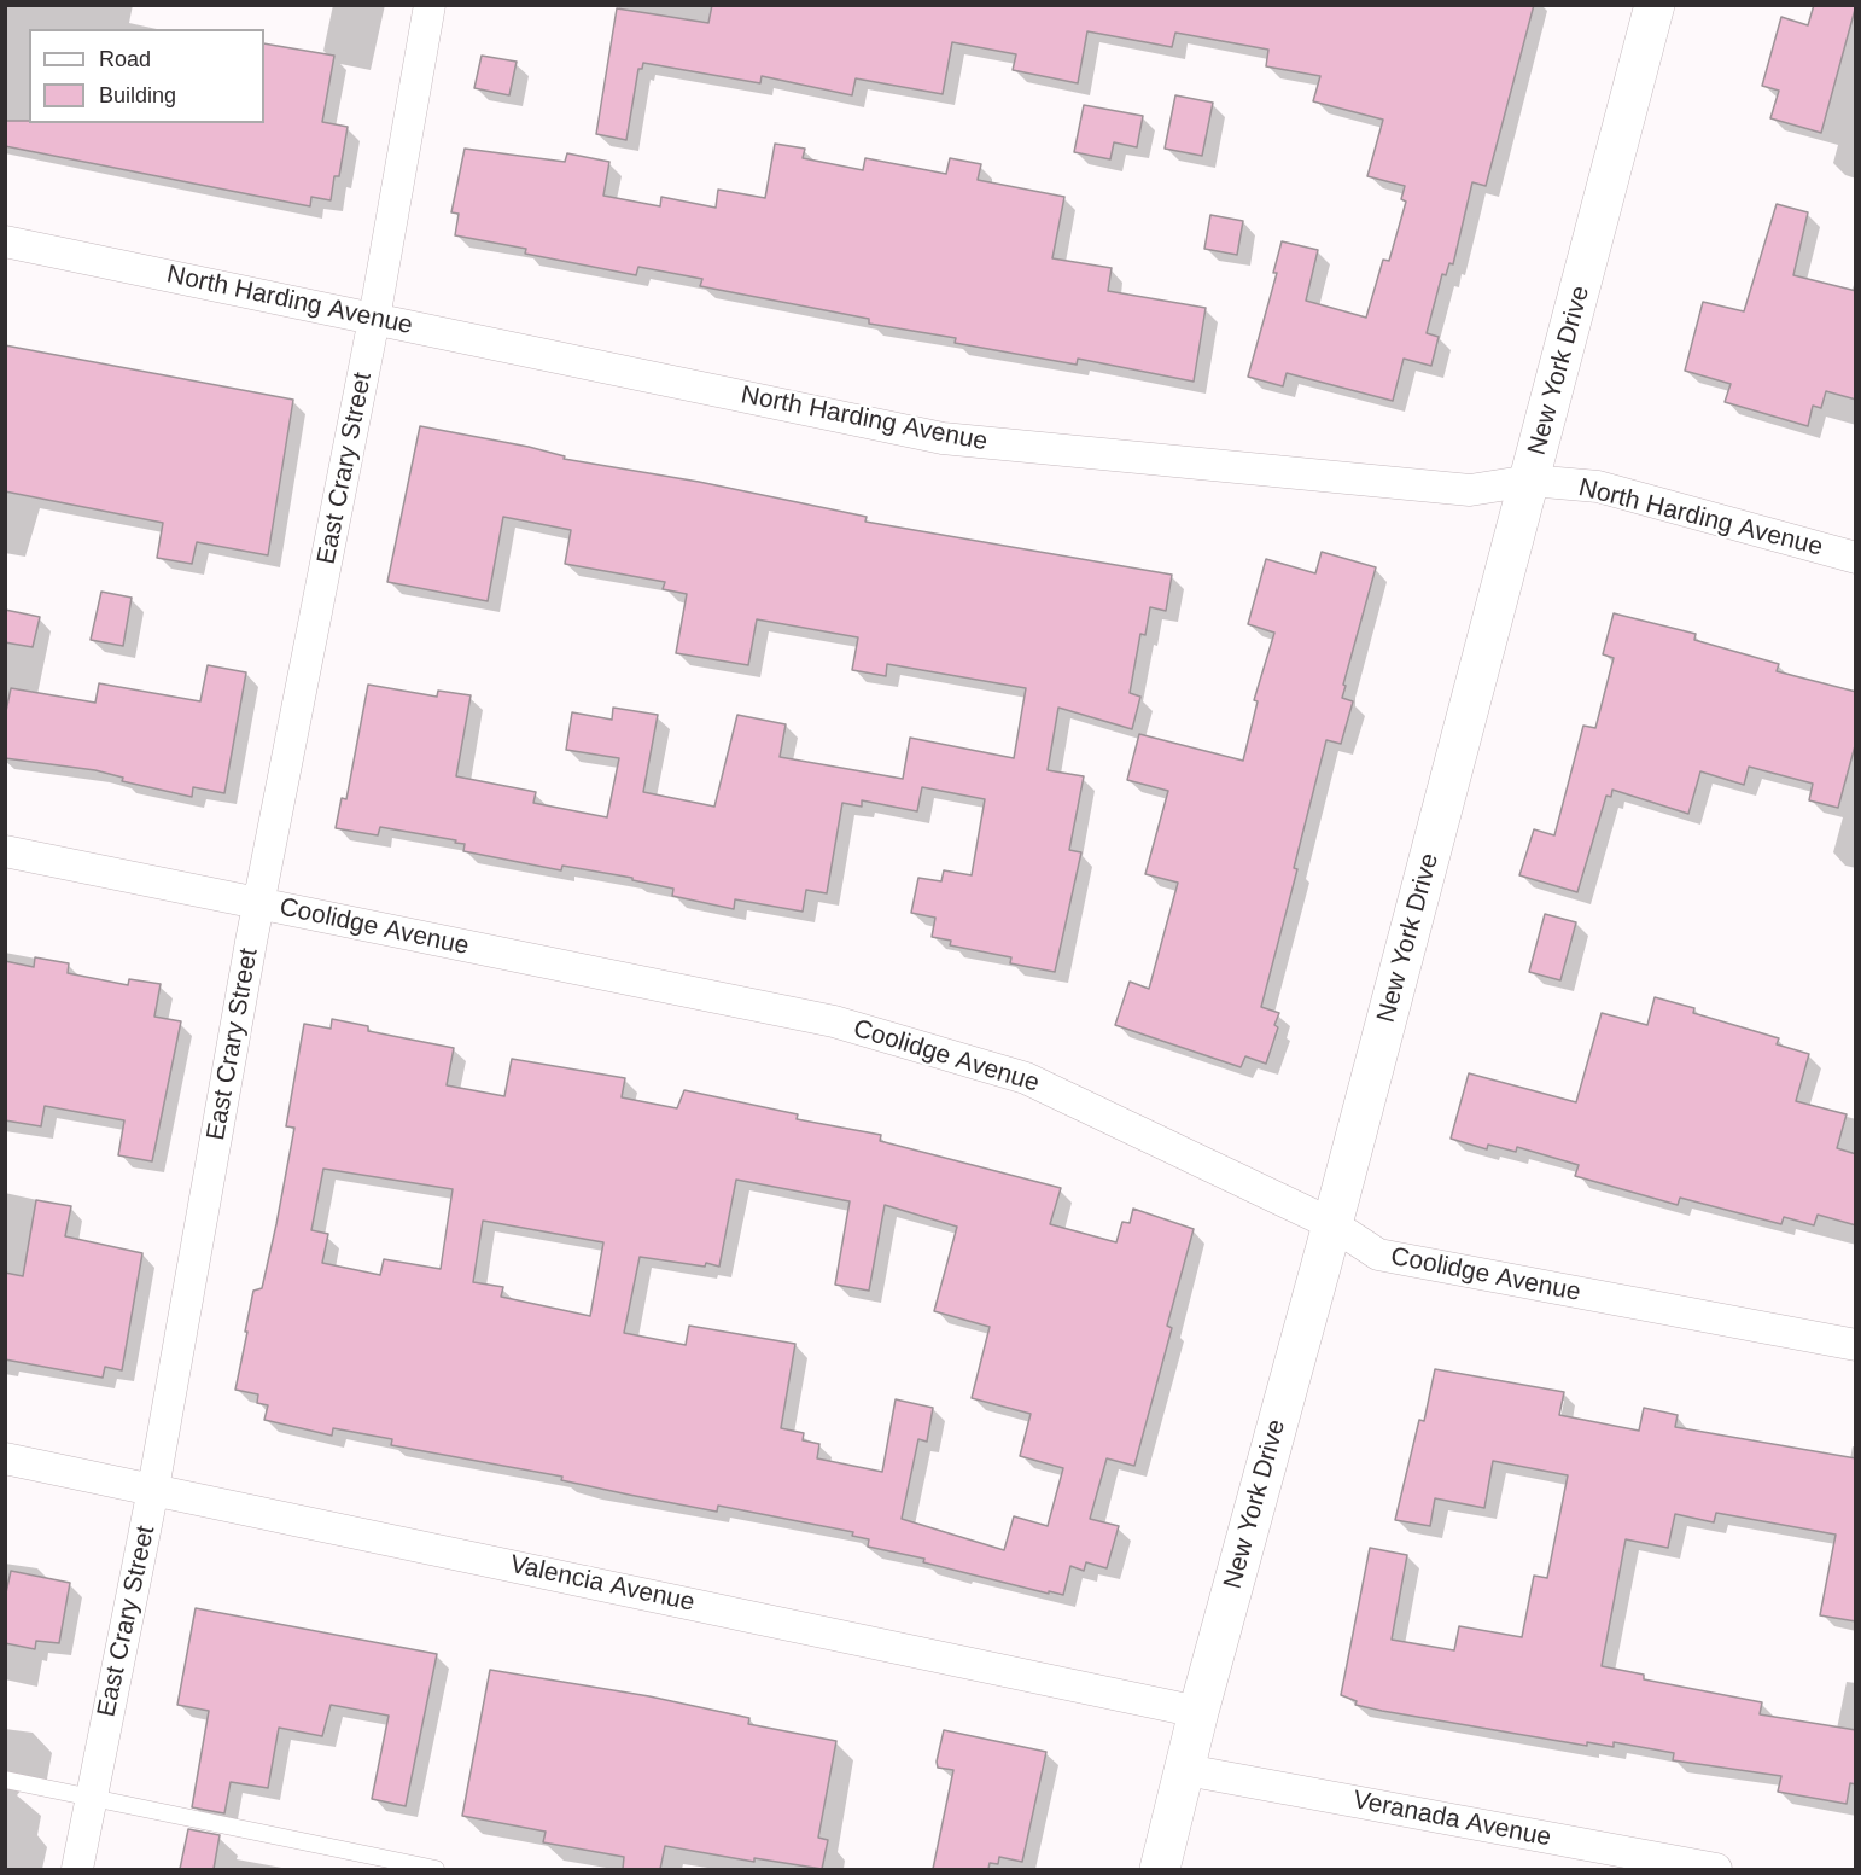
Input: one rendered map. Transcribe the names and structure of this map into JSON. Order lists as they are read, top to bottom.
{
  "streets": {
    "street": [
      "North Harding Avenue",
      "New York Drive",
      "East Crary Street",
      "Coolidge Avenue",
      "Valencia Avenue",
      "Veranada Avenue"
    ]
  },
  "crossings": [
    ["North Harding Avenue", "New York Drive"],
    ["North Harding Avenue", "East Crary Street"],
    ["New York Drive", "Coolidge Avenue"],
    ["New York Drive", "Valencia Avenue"],
    ["New York Drive", "Veranada Avenue"],
    ["East Crary Street", "Coolidge Avenue"],
    ["East Crary Street", "Valencia Avenue"]
  ],
  "legend": ["Road", "Building"]
}
